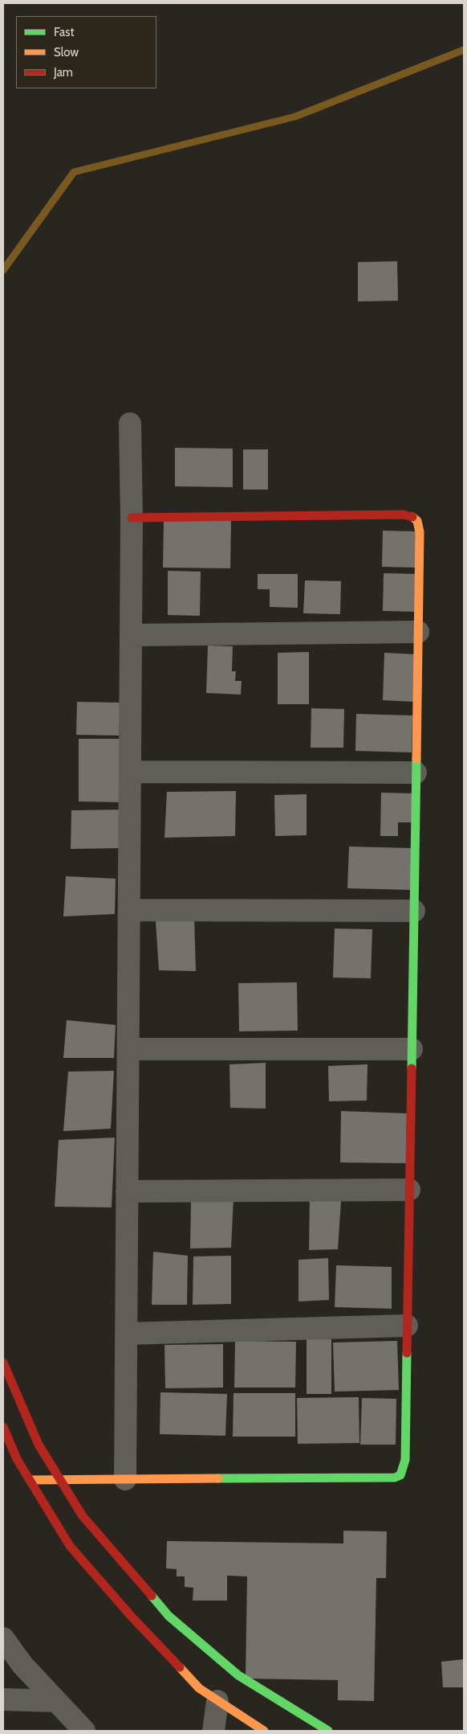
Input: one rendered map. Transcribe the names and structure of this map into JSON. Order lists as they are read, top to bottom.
{
  "legend": ["Fast", "Slow", "Jam"]
}
